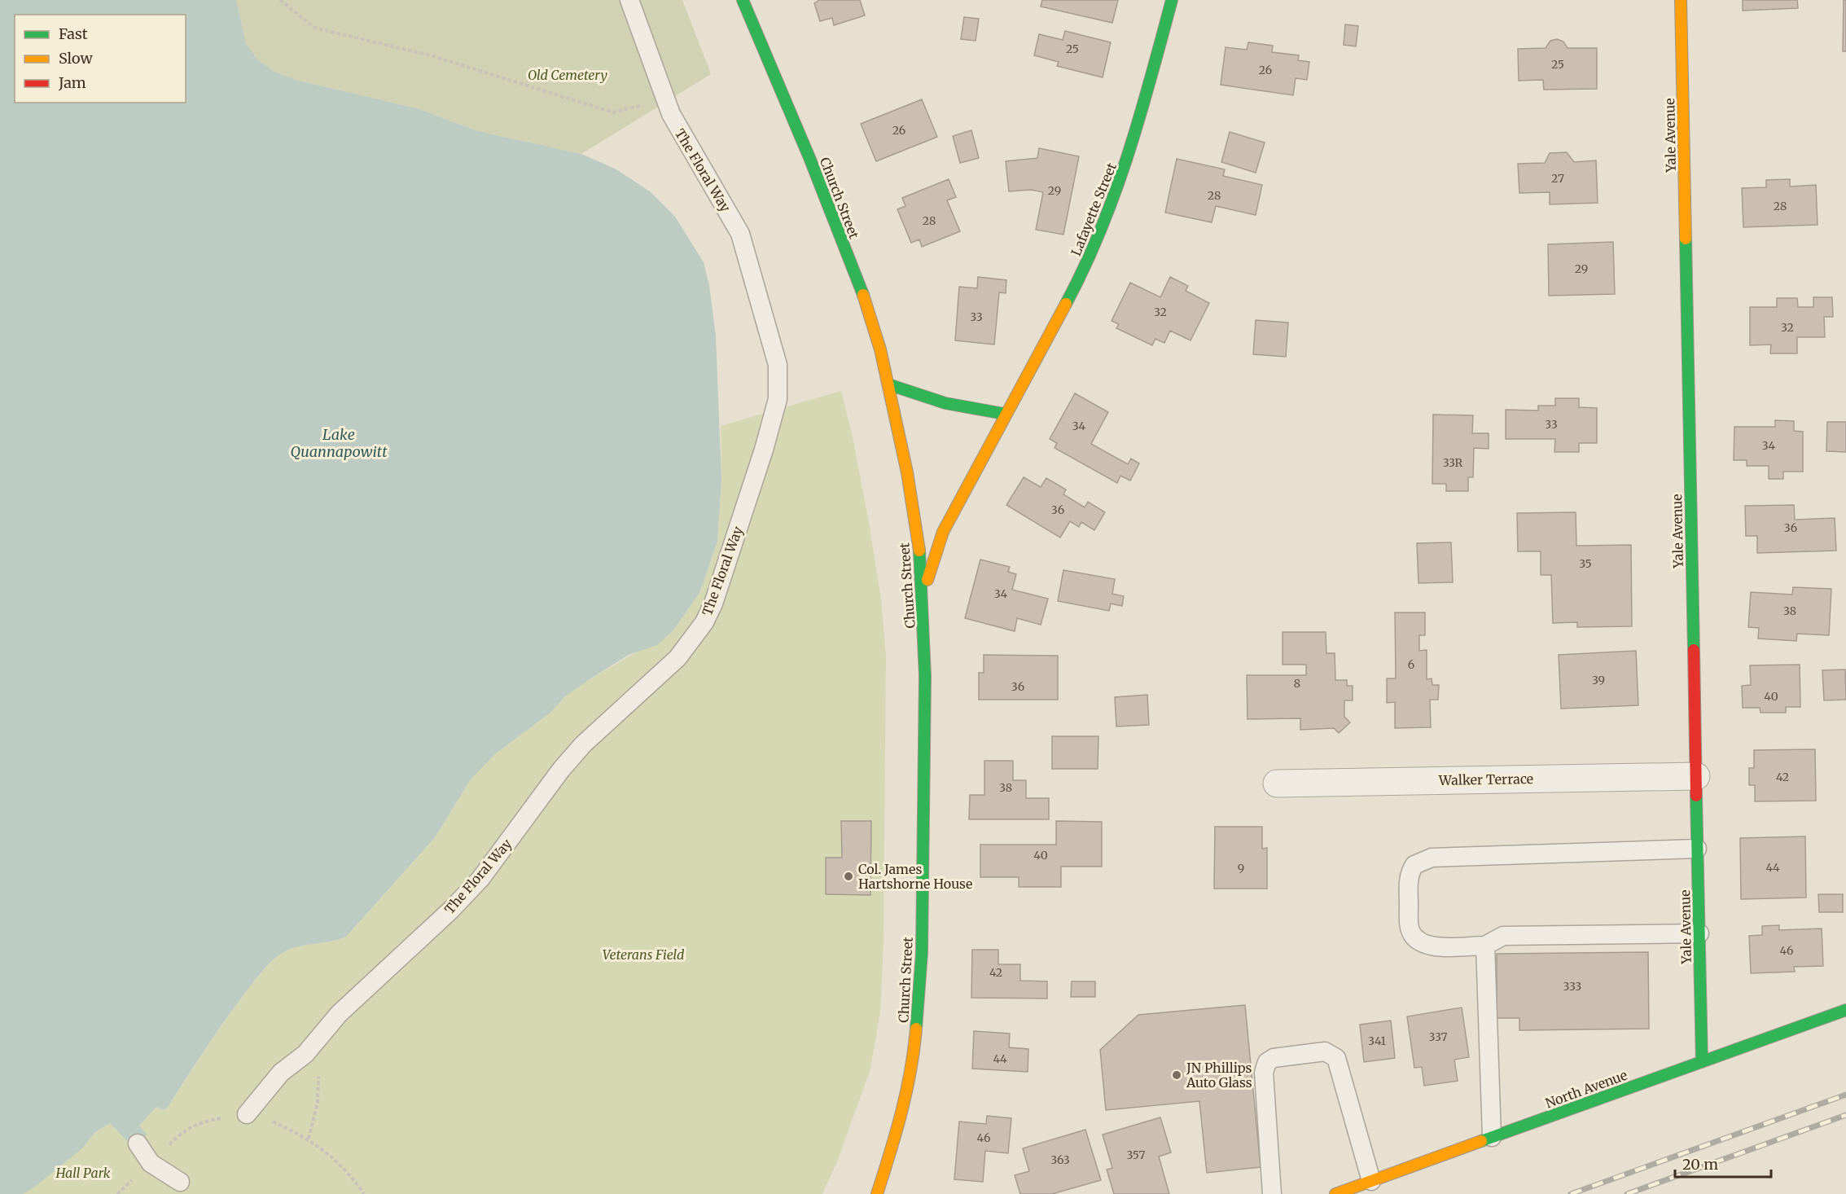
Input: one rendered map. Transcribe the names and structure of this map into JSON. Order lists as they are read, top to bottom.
{
  "streets": {
    "street": [
      "Yale Avenue",
      "Church Street",
      "Lafayette Street",
      "Walker Terrace",
      "North Avenue"
    ],
    "lane": ["The Floral Way"]
  },
  "crossings": [
    ["Yale Avenue", "Walker Terrace"],
    ["Yale Avenue", "North Avenue"],
    ["Church Street", "Lafayette Street"]
  ],
  "water": ["Lake Quannapowitt"],
  "parks": ["Old Cemetery", "Veterans Field", "Hall Park"],
  "places": ["Col. James Hartshorne House", "JN Phillips Auto Glass"],
  "house_numbers": [
    "25",
    "25",
    "26",
    "26",
    "27",
    "29",
    "28",
    "28",
    "28",
    "29",
    "32",
    "33",
    "32",
    "33",
    "34",
    "34",
    "33R",
    "36",
    "36",
    "35",
    "34",
    "38",
    "6",
    "39",
    "8",
    "36",
    "40",
    "42",
    "38",
    "40",
    "44",
    "9",
    "46",
    "42",
    "333",
    "337",
    "341",
    "44",
    "46",
    "357",
    "363"
  ],
  "legend": ["Fast", "Slow", "Jam"],
  "scale_bar": "20 m"
}
